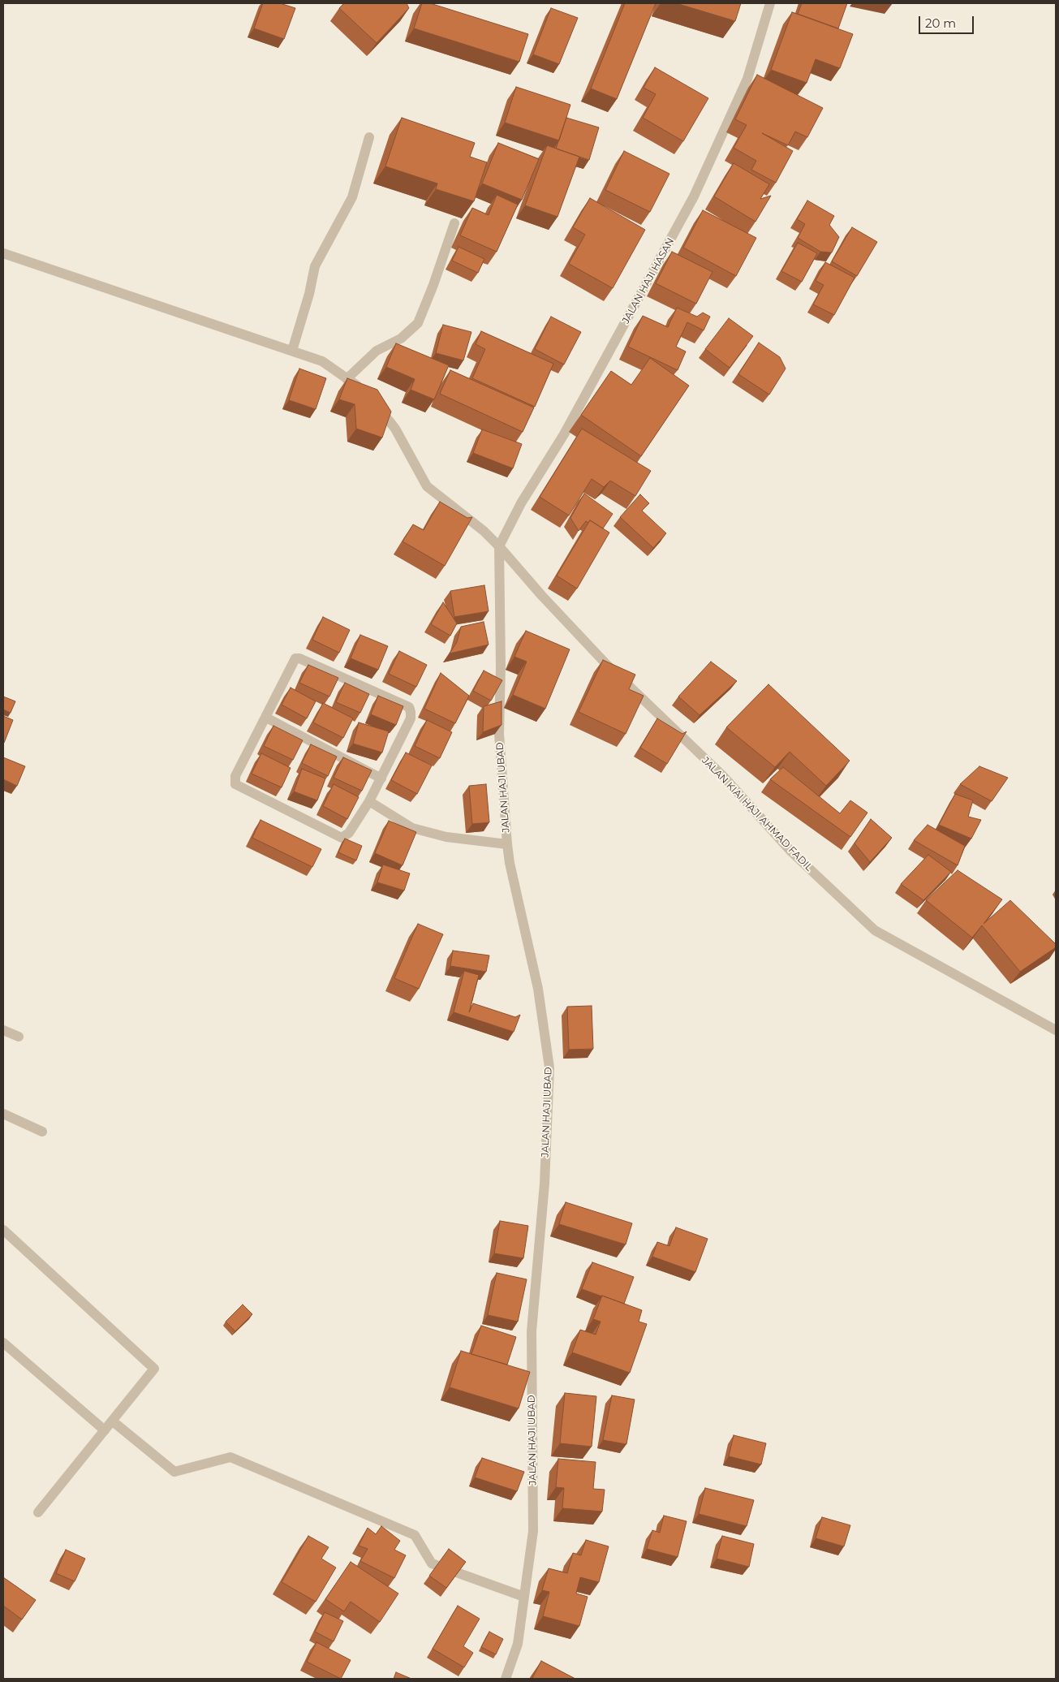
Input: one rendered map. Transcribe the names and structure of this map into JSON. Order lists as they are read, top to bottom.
{
  "streets": {
    "street": ["JALAN HAJI HASAN", "JALAN HAJI UBAD", "JALAN KIAI HAJI AHMAD FADIL"]
  },
  "crossings": [
    ["JALAN HAJI HASAN", "JALAN HAJI UBAD"],
    ["JALAN HAJI HASAN", "JALAN KIAI HAJI AHMAD FADIL"],
    ["JALAN HAJI UBAD", "JALAN KIAI HAJI AHMAD FADIL"]
  ],
  "scale_bar": "20 m"
}
